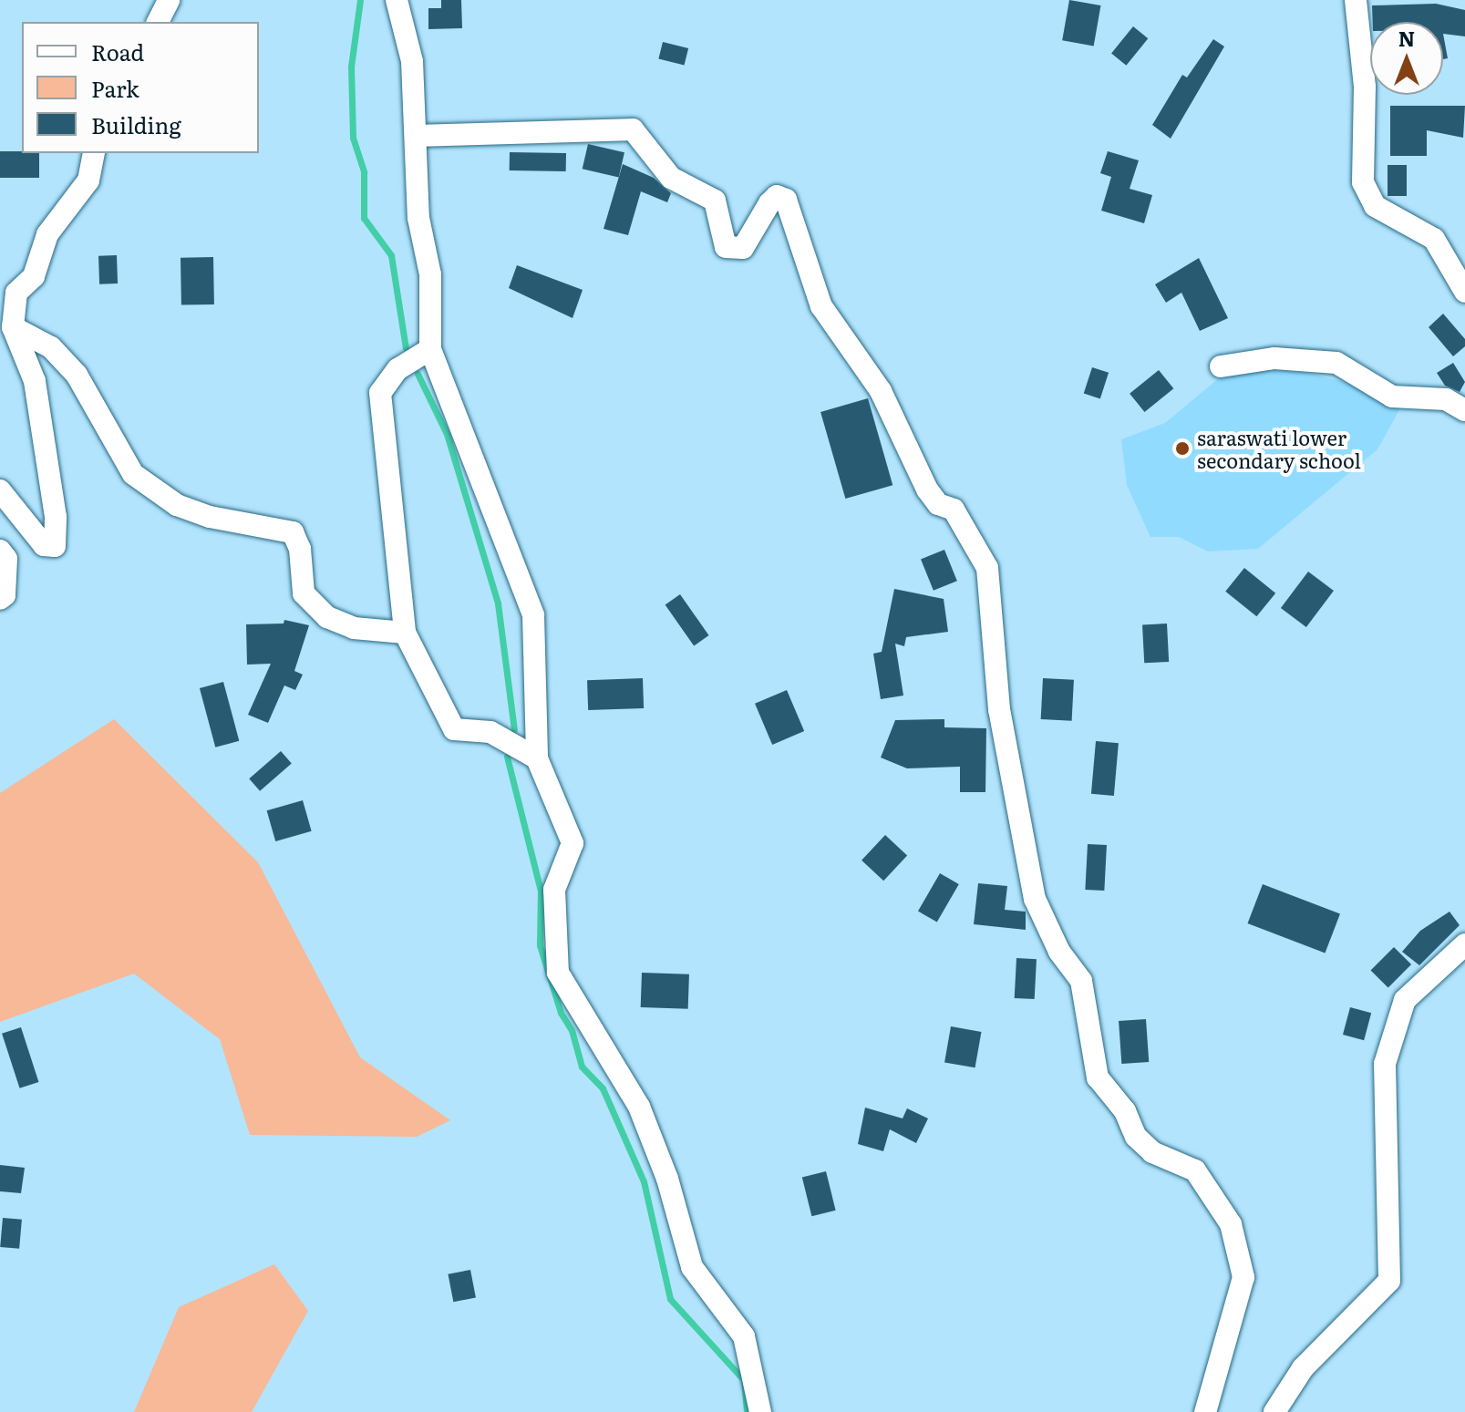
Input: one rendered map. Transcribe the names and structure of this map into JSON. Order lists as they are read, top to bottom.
{
  "places": ["saraswati lower secondary school"],
  "legend": ["Road", "Park", "Building"],
  "north": "top"
}
